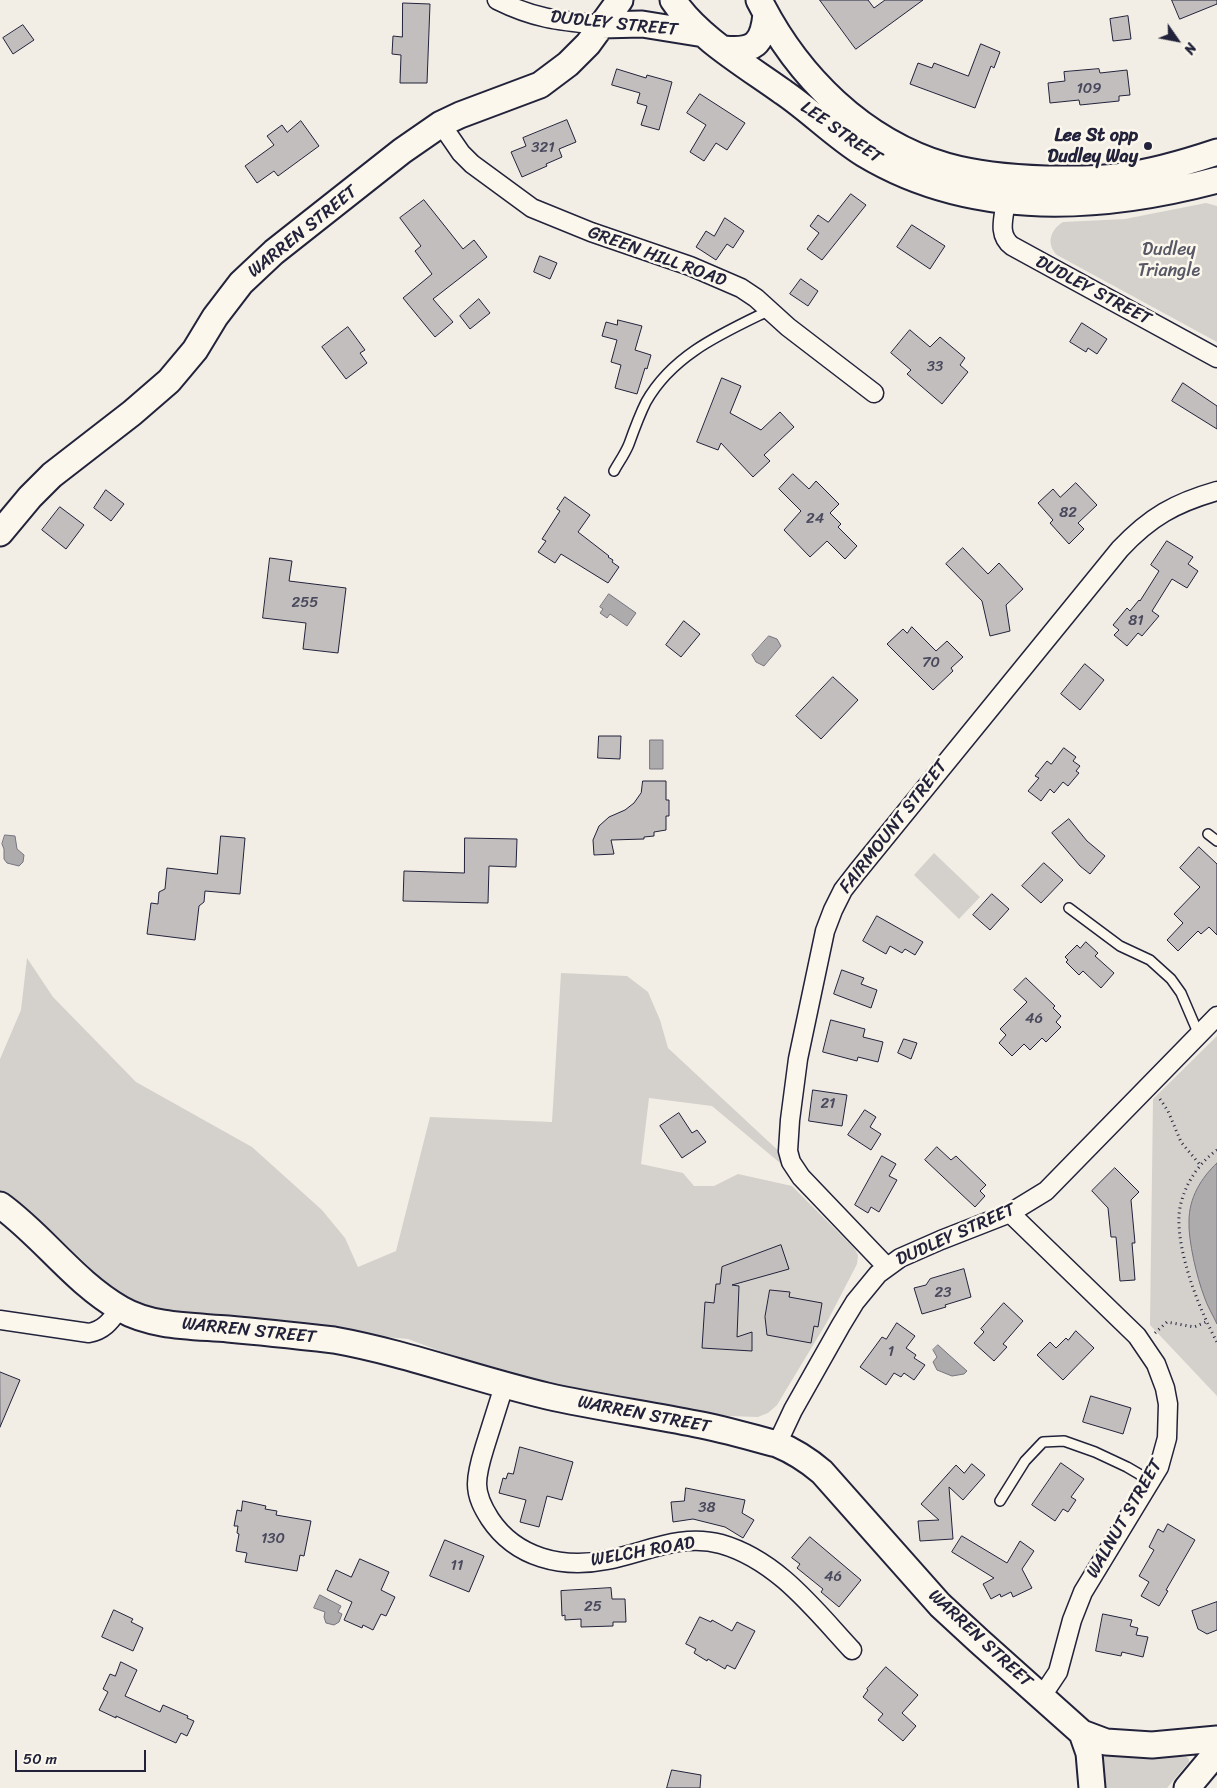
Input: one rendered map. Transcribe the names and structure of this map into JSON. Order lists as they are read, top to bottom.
{
  "streets": {
    "street": [
      "DUDLEY STREET",
      "LEE STREET",
      "WARREN STREET",
      "GREEN HILL ROAD",
      "FAIRMOUNT STREET",
      "WALNUT STREET",
      "WELCH ROAD"
    ]
  },
  "crossings": [
    ["DUDLEY STREET", "LEE STREET"],
    ["DUDLEY STREET", "WARREN STREET"],
    ["DUDLEY STREET", "FAIRMOUNT STREET"],
    ["DUDLEY STREET", "WALNUT STREET"],
    ["WARREN STREET", "GREEN HILL ROAD"],
    ["WARREN STREET", "WALNUT STREET"],
    ["WARREN STREET", "WELCH ROAD"]
  ],
  "parks": ["Dudley Triangle"],
  "places": ["Lee St opp Dudley Way"],
  "house_numbers": [
    "109",
    "321",
    "33",
    "82",
    "24",
    "255",
    "81",
    "70",
    "46",
    "21",
    "23",
    "1",
    "38",
    "130",
    "11",
    "46",
    "25"
  ],
  "scale_bar": "50 m",
  "north": "bottom right"
}
